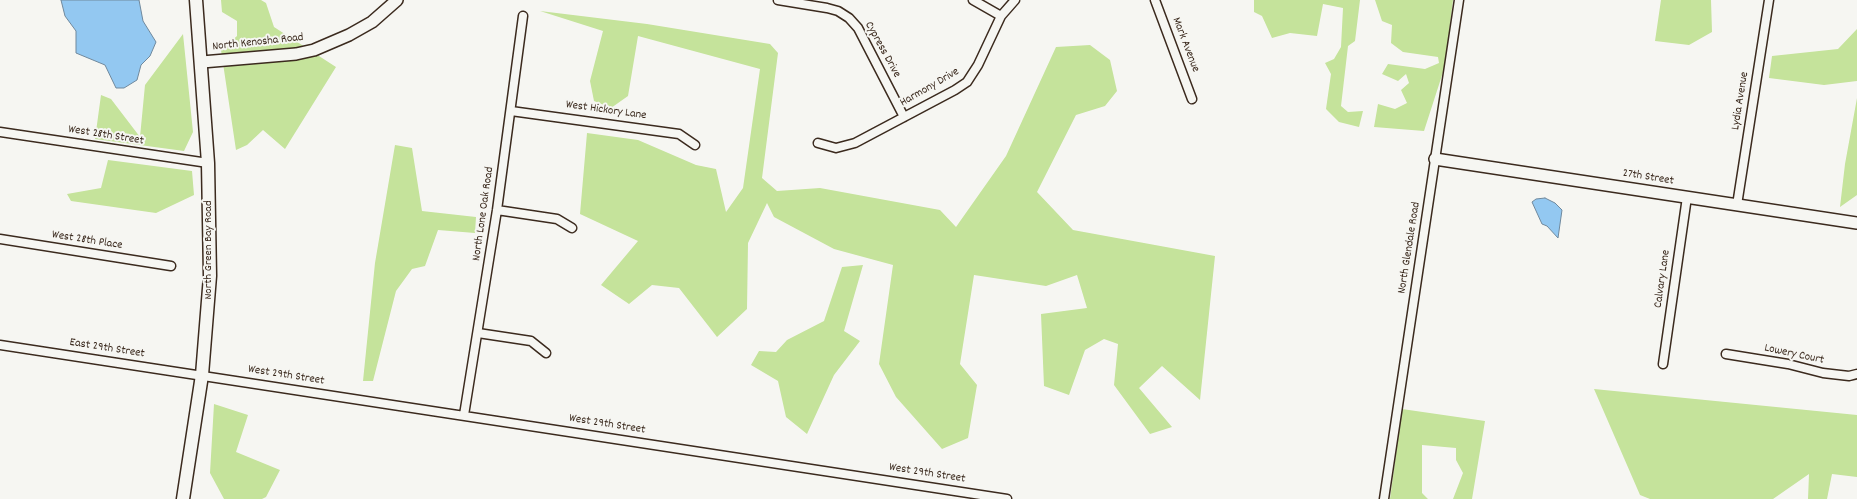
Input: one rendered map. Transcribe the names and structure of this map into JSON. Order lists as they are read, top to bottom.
{
  "streets": {
    "main road": ["North Green Bay Road"],
    "street": [
      "North Kenosha Road",
      "Mark Avenue",
      "Cypress Drive",
      "Harmony Drive",
      "Lydia Avenue",
      "West Hickory Lane",
      "West 28th Street",
      "27th Street",
      "North Lone Oak Road",
      "West 28th Place",
      "North Glendale Road",
      "Calvary Lane",
      "East 29th Street",
      "Lowery Court",
      "West 29th Street"
    ]
  },
  "crossings": [
    ["North Kenosha Road", "North Green Bay Road"],
    ["Cypress Drive", "Harmony Drive"],
    ["Lydia Avenue", "27th Street"],
    ["West Hickory Lane", "North Lone Oak Road"],
    ["West 28th Street", "North Green Bay Road"],
    ["27th Street", "North Glendale Road"],
    ["27th Street", "Calvary Lane"],
    ["North Lone Oak Road", "West 29th Street"],
    ["North Green Bay Road", "East 29th Street"],
    ["North Green Bay Road", "West 29th Street"],
    ["East 29th Street", "West 29th Street"]
  ]
}
